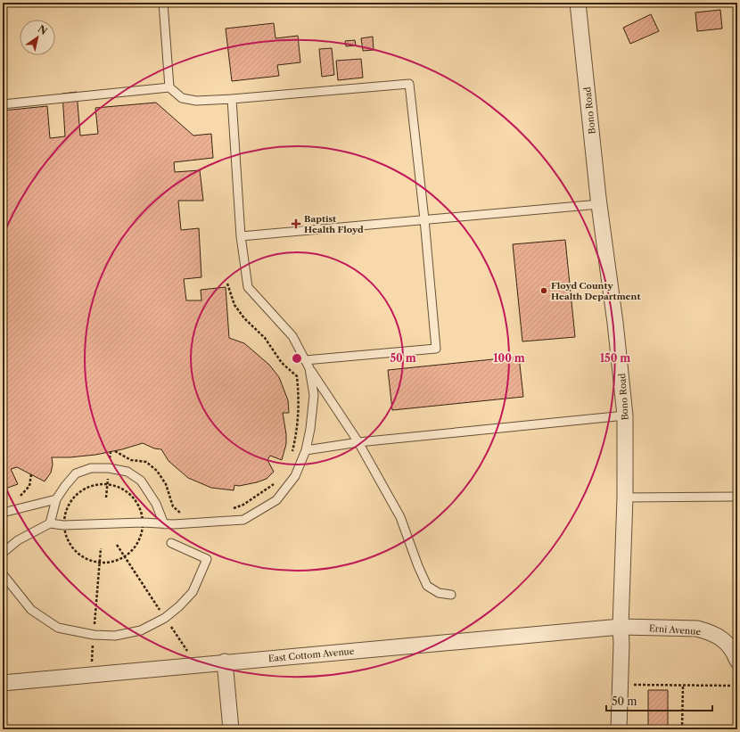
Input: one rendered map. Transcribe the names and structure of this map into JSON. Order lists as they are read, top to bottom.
{
  "streets": {
    "street": ["Bono Road", "Erni Avenue", "East Cottom Avenue"]
  },
  "crossings": [
    ["Bono Road", "Erni Avenue"],
    ["Bono Road", "East Cottom Avenue"],
    ["Erni Avenue", "East Cottom Avenue"]
  ],
  "places": {
    "health": ["Baptist Health Floyd"],
    "other": ["Floyd County Health Department"]
  },
  "scale_bar": "50 m",
  "north": "top right",
  "rings": ["50 m", "100 m", "150 m"]
}
